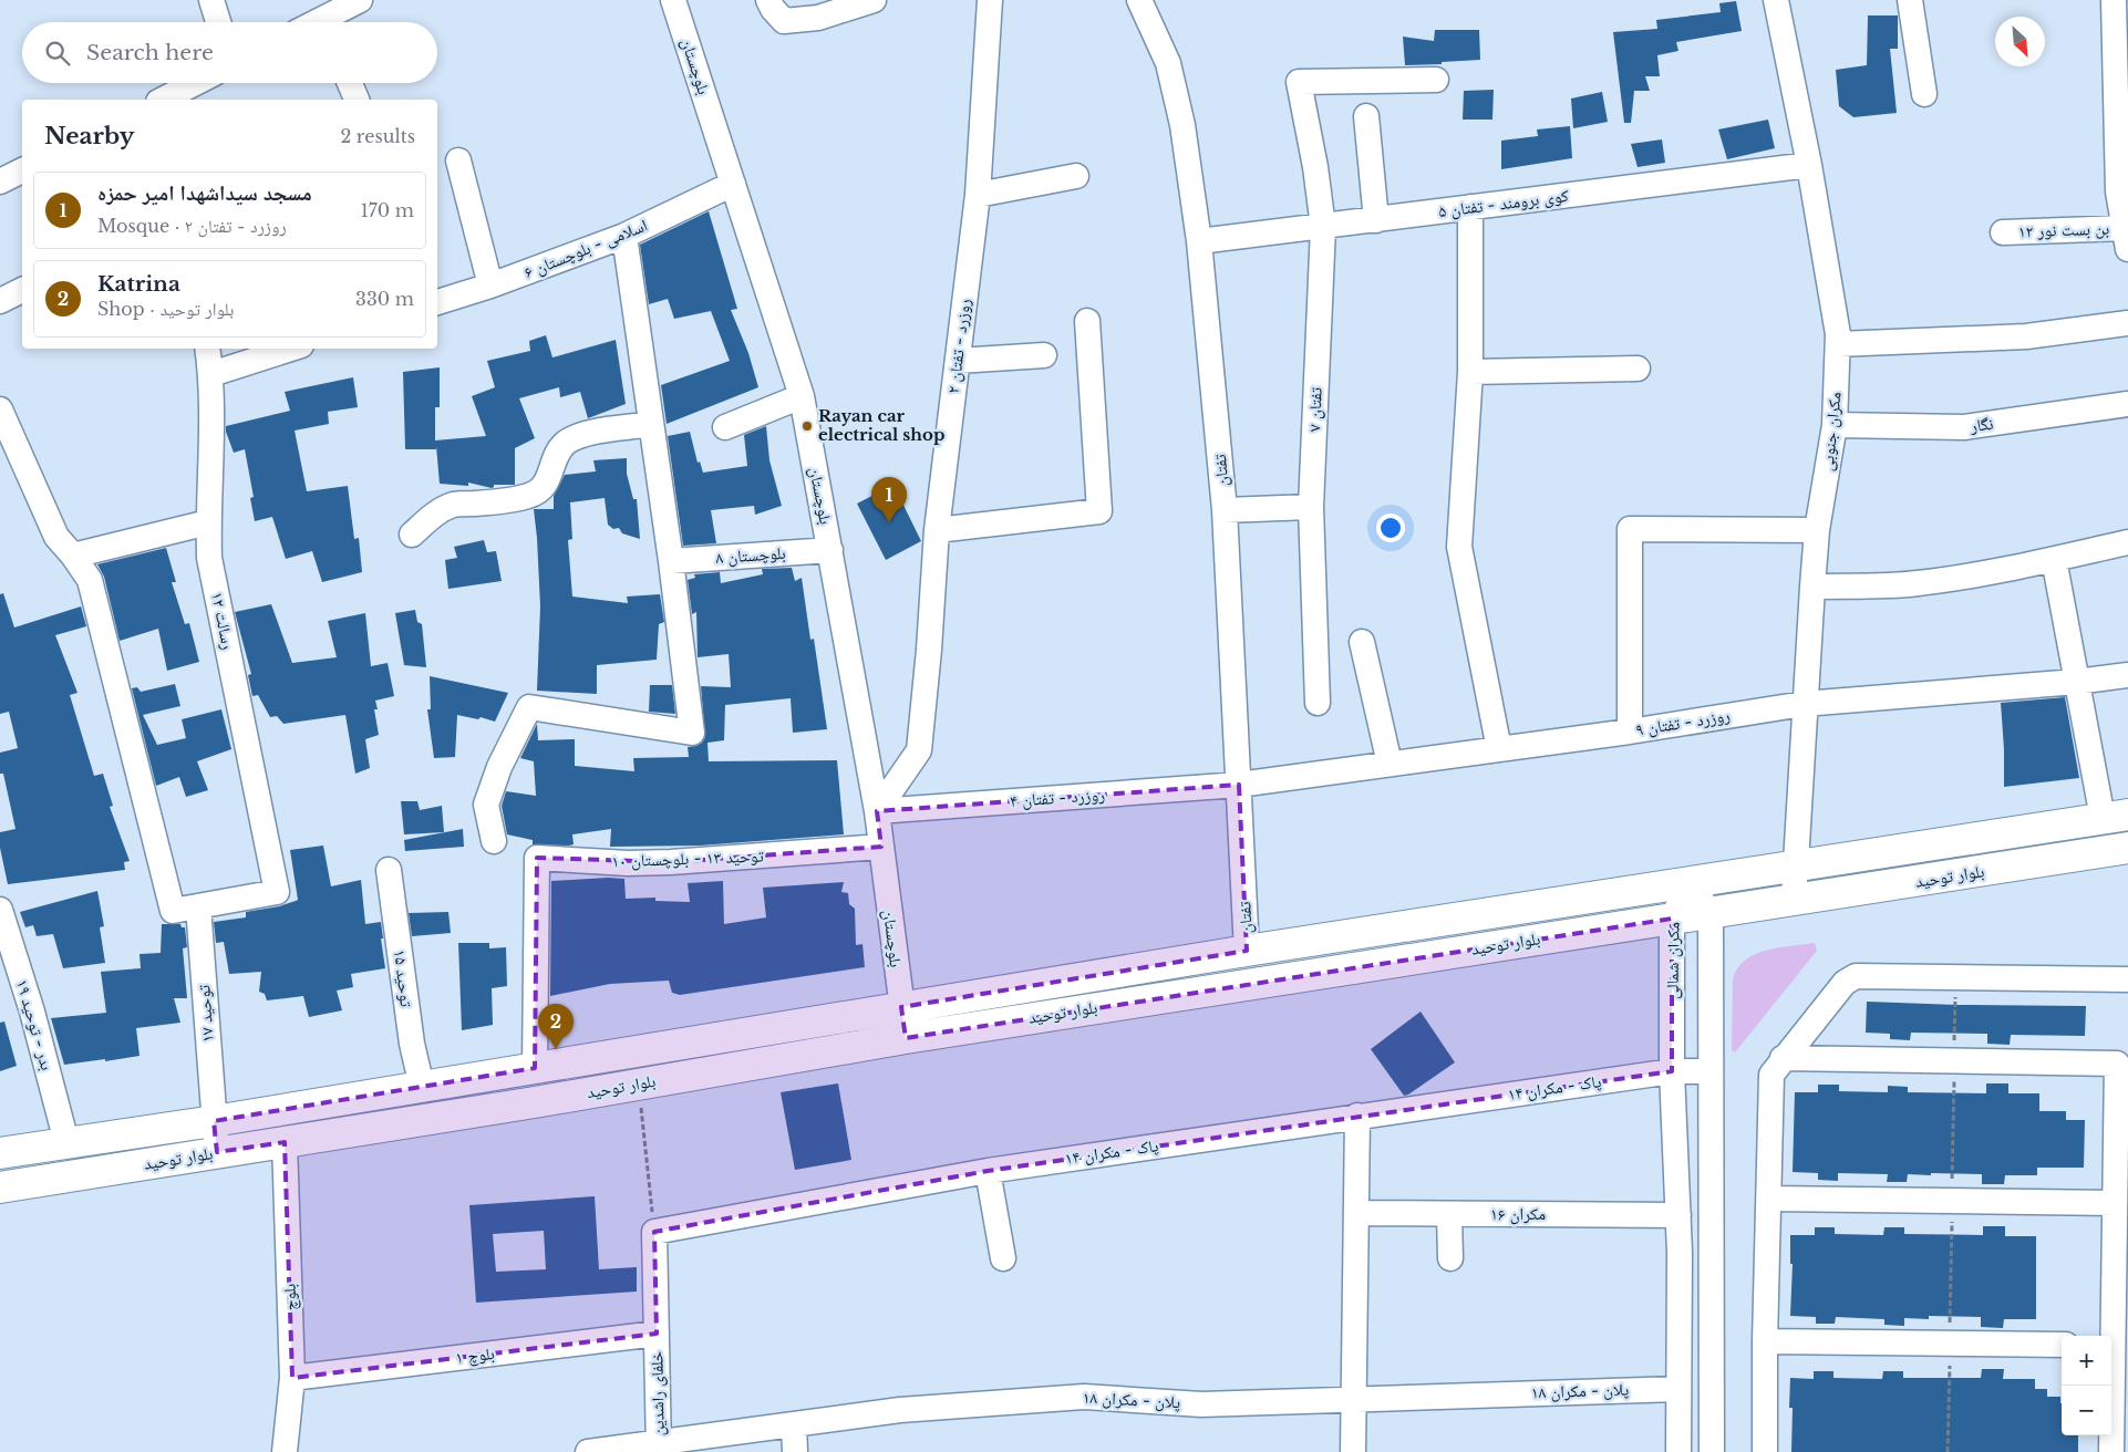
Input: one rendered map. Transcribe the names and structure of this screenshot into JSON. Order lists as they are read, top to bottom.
{
  "streets": {
    "main road": ["بلوار توحید"],
    "street": [
      "بلوچستان",
      "کوی برومند - تفتان ۵",
      "بن بست نور ۱۲",
      "اسلامی - بلوچستان ۶",
      "روزرد - تفتان ۲",
      "تفتان ۷",
      "نگار",
      "مکران جنوبی",
      "تفتان",
      "بلوچستان ۸",
      "رسالت ۱۲",
      "روزرد - تفتان ۹",
      "روزرد - تفتان ۴",
      "توحید ۱۳ - بلوچستان ۱۰",
      "مکران شمالی",
      "توحید ۱۵",
      "توحید ۱۷",
      "بدر - توحید ۱۹",
      "پاک - مکران ۱۴",
      "مکران ۱۶",
      "بلوچ",
      "بلوچ ۱",
      "پلان - مکران ۱۸",
      "خلفای راشدین"
    ]
  },
  "crossings": [
    ["بلوچستان", "اسلامی - بلوچستان ۶"],
    ["بلوچستان", "روزرد - تفتان ۲"],
    ["بلوچستان", "بلوچستان ۸"],
    ["بلوچستان", "روزرد - تفتان ۴"],
    ["بلوچستان", "توحید ۱۳ - بلوچستان ۱۰"],
    ["بلوچستان", "بلوار توحید"],
    ["کوی برومند - تفتان ۵", "تفتان ۷"],
    ["کوی برومند - تفتان ۵", "مکران جنوبی"],
    ["کوی برومند - تفتان ۵", "تفتان"],
    ["روزرد - تفتان ۲", "روزرد - تفتان ۴"],
    ["نگار", "مکران جنوبی"],
    ["مکران جنوبی", "روزرد - تفتان ۹"],
    ["مکران جنوبی", "بلوار توحید"],
    ["تفتان", "روزرد - تفتان ۹"],
    ["تفتان", "روزرد - تفتان ۴"],
    ["تفتان", "بلوار توحید"],
    ["رسالت ۱۲", "توحید ۱۷"],
    ["روزرد - تفتان ۹", "روزرد - تفتان ۴"],
    ["توحید ۱۳ - بلوچستان ۱۰", "بلوار توحید"],
    ["بلوار توحید", "مکران شمالی"],
    ["بلوار توحید", "توحید ۱۵"],
    ["بلوار توحید", "توحید ۱۷"],
    ["بلوار توحید", "بدر - توحید ۱۹"],
    ["بلوار توحید", "بلوچ"],
    ["مکران شمالی", "پاک - مکران ۱۴"],
    ["مکران شمالی", "مکران ۱۶"],
    ["مکران شمالی", "پلان - مکران ۱۸"],
    ["بلوچ", "بلوچ ۱"],
    ["بلوچ ۱", "خلفای راشدین"],
    ["پلان - مکران ۱۸", "خلفای راشدین"]
  ],
  "places": ["Rayan car electrical shop"],
  "north": "bottom right",
  "page": {
    "search": "Search here",
    "heading": ["Nearby", "2 results"],
    "list": [
      {
        "mark": "1",
        "name": "مسجد سیداشهدا امیر حمزه",
        "note": "Mosque · روزرد - تفتان ۲",
        "value": "170 m"
      },
      {
        "mark": "2",
        "name": "Katrina",
        "note": "Shop · بلوار توحید",
        "value": "330 m"
      }
    ],
    "pins": ["1", "2"],
    "map_buttons": ["+", "−"]
  }
}
